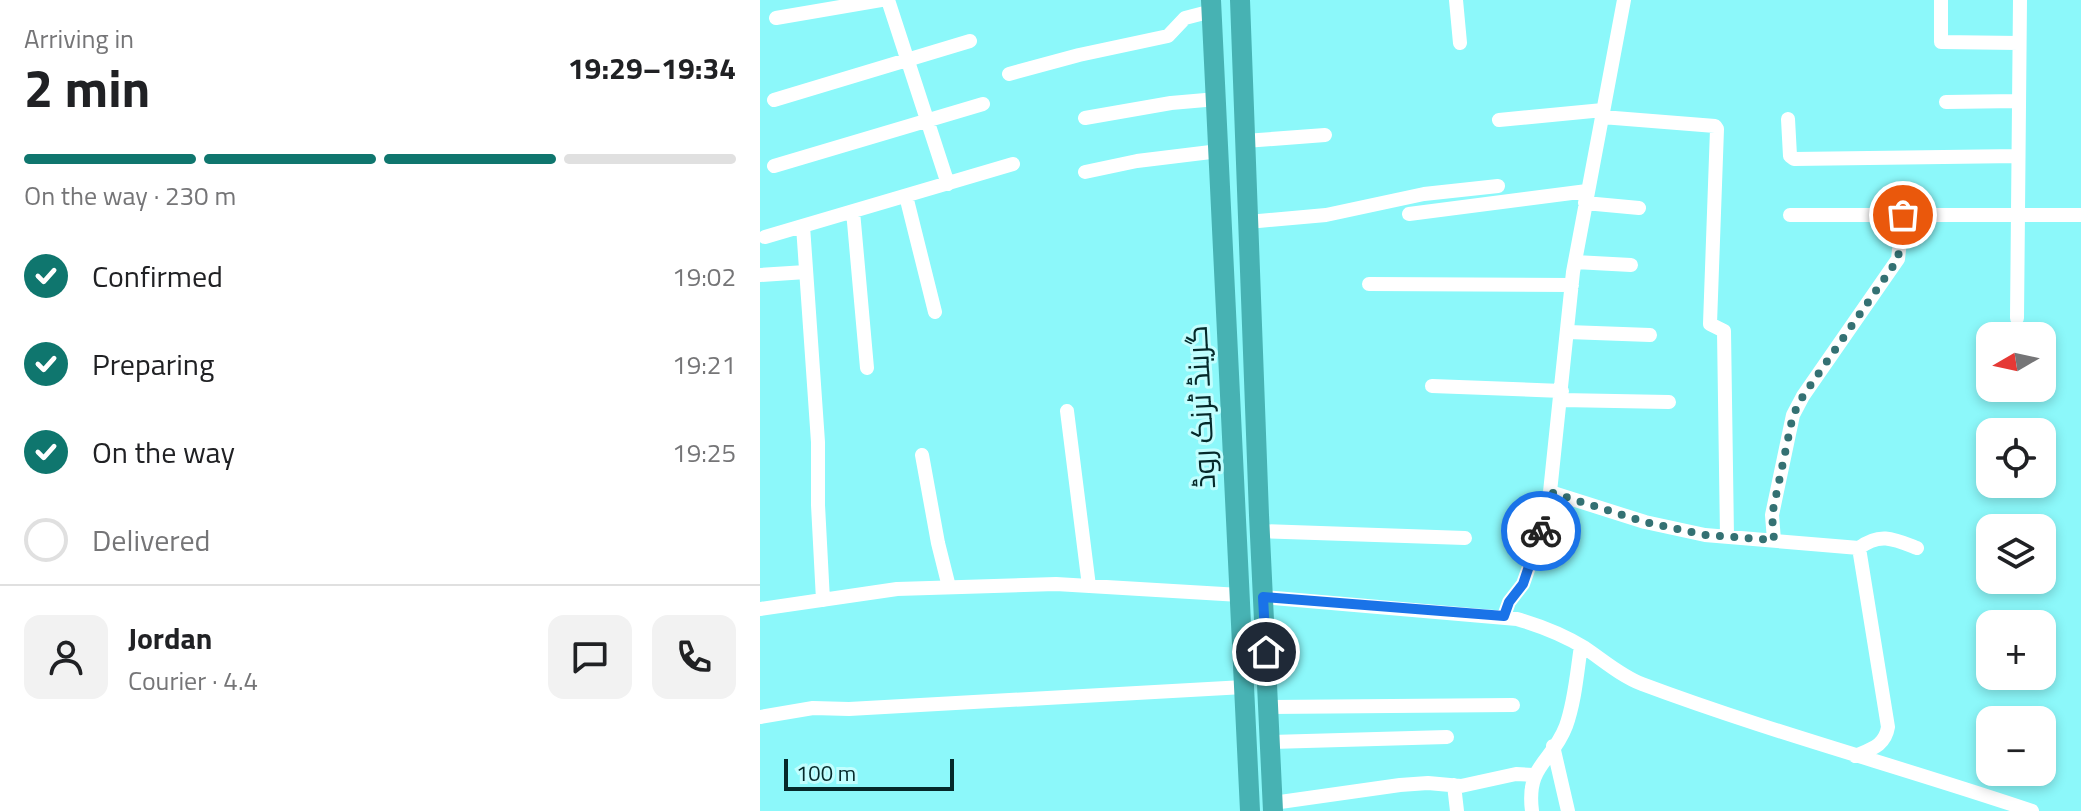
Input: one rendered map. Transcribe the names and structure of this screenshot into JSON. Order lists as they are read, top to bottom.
{
  "streets": {
    "highway": ["گرینڈ ٹرنک روڈ"]
  },
  "scale_bar": "100 m",
  "north": "left",
  "page": {
    "heading": ["2 min", "Arriving in", "19:29–19:34"],
    "panel": ["Jordan", "Courier · 4.4"],
    "bar": "On the way · 230 m",
    "list": [
      ["Confirmed", "19:02"],
      ["Preparing", "19:21"],
      ["On the way", "19:25"],
      "Delivered"
    ],
    "map_buttons": ["+", "−"],
    "scale": "100 m"
  }
}
